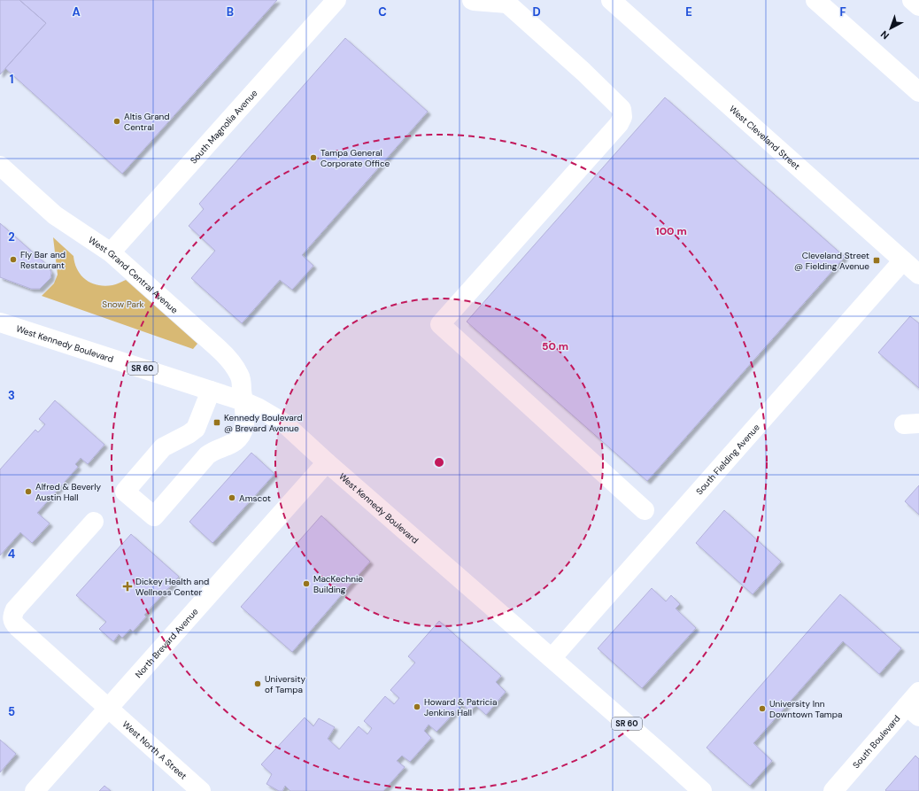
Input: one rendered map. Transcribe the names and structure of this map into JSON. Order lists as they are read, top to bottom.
{
  "streets": {
    "main road": [
      "South Magnolia Avenue",
      "West Cleveland Street",
      "West Grand Central Avenue",
      "West Kennedy Boulevard",
      "SR 60",
      "South Fielding Avenue",
      "North Brevard Avenue",
      "South Boulevard",
      "West North A Street"
    ]
  },
  "crossings": [
    ["South Magnolia Avenue", "West Grand Central Avenue"],
    ["West Cleveland Street", "South Fielding Avenue"],
    ["West Grand Central Avenue", "West Kennedy Boulevard"],
    ["West Kennedy Boulevard", "South Fielding Avenue"],
    ["West Kennedy Boulevard", "North Brevard Avenue"],
    ["North Brevard Avenue", "West North A Street"]
  ],
  "parks": ["Snow Park"],
  "places": {
    "other": [
      "Altis Grand Central",
      "Tampa General Corporate Office",
      "Fly Bar and Restaurant",
      "Alfred & Beverly Austin Hall",
      "Amscot",
      "MacKechnie Building",
      "University of Tampa",
      "Howard & Patricia Jenkins Hall",
      "University Inn Downtown Tampa"
    ],
    "transit": ["Cleveland Street @ Fielding Avenue", "Kennedy Boulevard @ Brevard Avenue"],
    "health": ["Dickey Health and Wellness Center"]
  },
  "north": "bottom left",
  "grid": {
    "columns": [
      "A",
      "B",
      "C",
      "D",
      "E",
      "F"
    ],
    "rows": [
      "1",
      "2",
      "3",
      "4",
      "5"
    ]
  },
  "rings": ["100 m", "50 m"]
}
